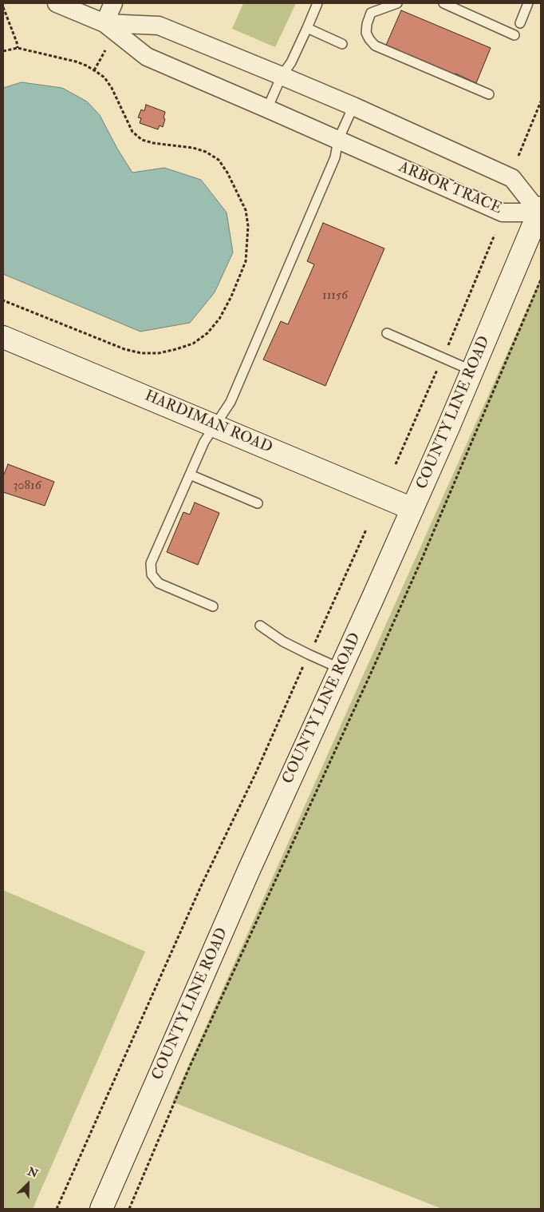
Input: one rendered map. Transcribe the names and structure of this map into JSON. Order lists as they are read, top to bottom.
{
  "streets": {
    "main road": ["COUNTY LINE ROAD", "HARDIMAN ROAD"],
    "street": ["ARBOR TRACE"]
  },
  "crossings": [
    ["ARBOR TRACE", "COUNTY LINE ROAD"],
    ["COUNTY LINE ROAD", "HARDIMAN ROAD"]
  ],
  "house_numbers": ["11156", "30816"],
  "north": "top right"
}
